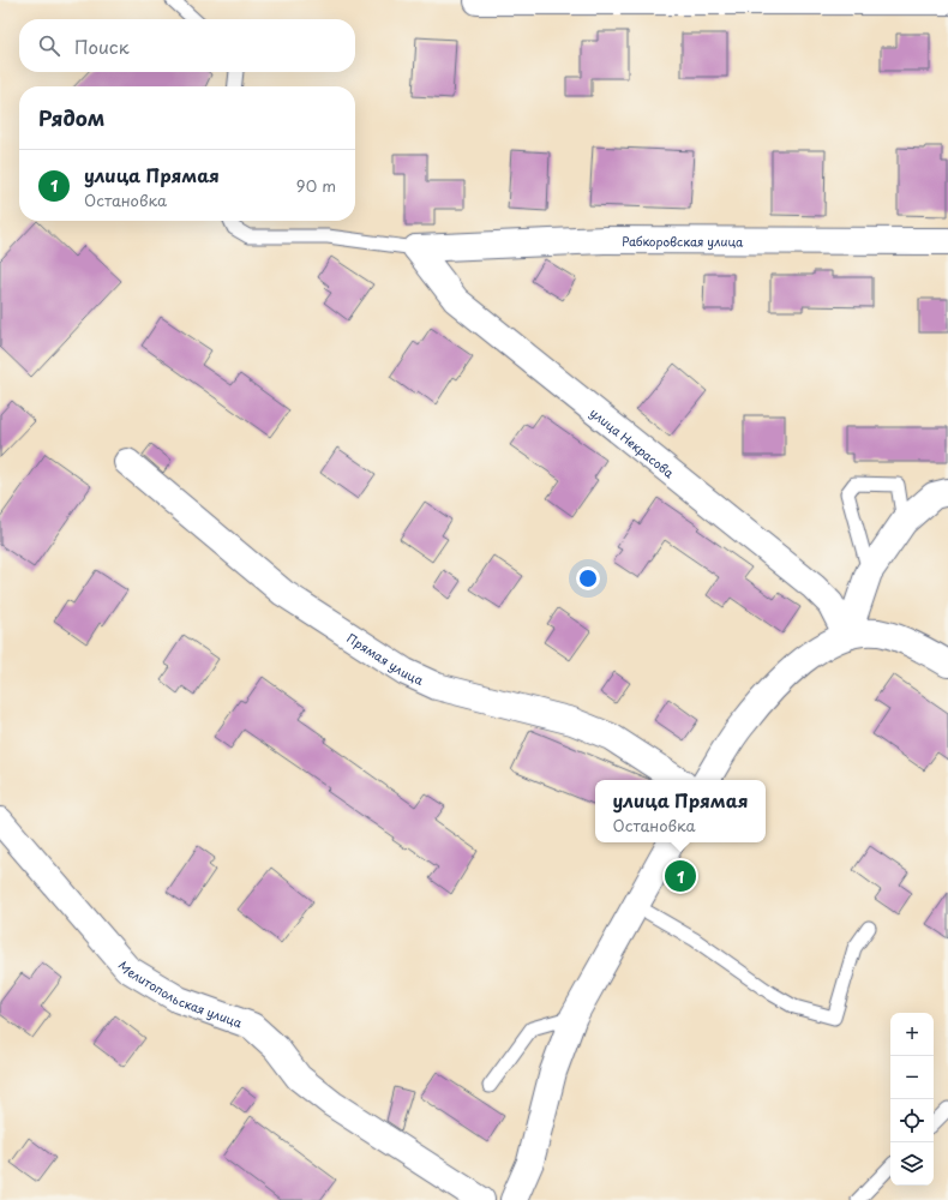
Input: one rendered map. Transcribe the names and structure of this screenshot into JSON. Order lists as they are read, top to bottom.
{
  "streets": {
    "street": [
      "Рабкоровская улица",
      "улица Некрасова",
      "Прямая улица",
      "Мелитопольская улица"
    ]
  },
  "crossings": [
    ["Рабкоровская улица", "улица Некрасова"]
  ],
  "page": {
    "search": "Поиск",
    "heading": "Рядом",
    "list": [
      {
        "mark": "1",
        "name": "улица Прямая",
        "note": "Остановка",
        "value": "90 m"
      }
    ],
    "popup": ["улица Прямая", "Остановка"],
    "pins": "1",
    "map_buttons": ["+", "−"]
  }
}
